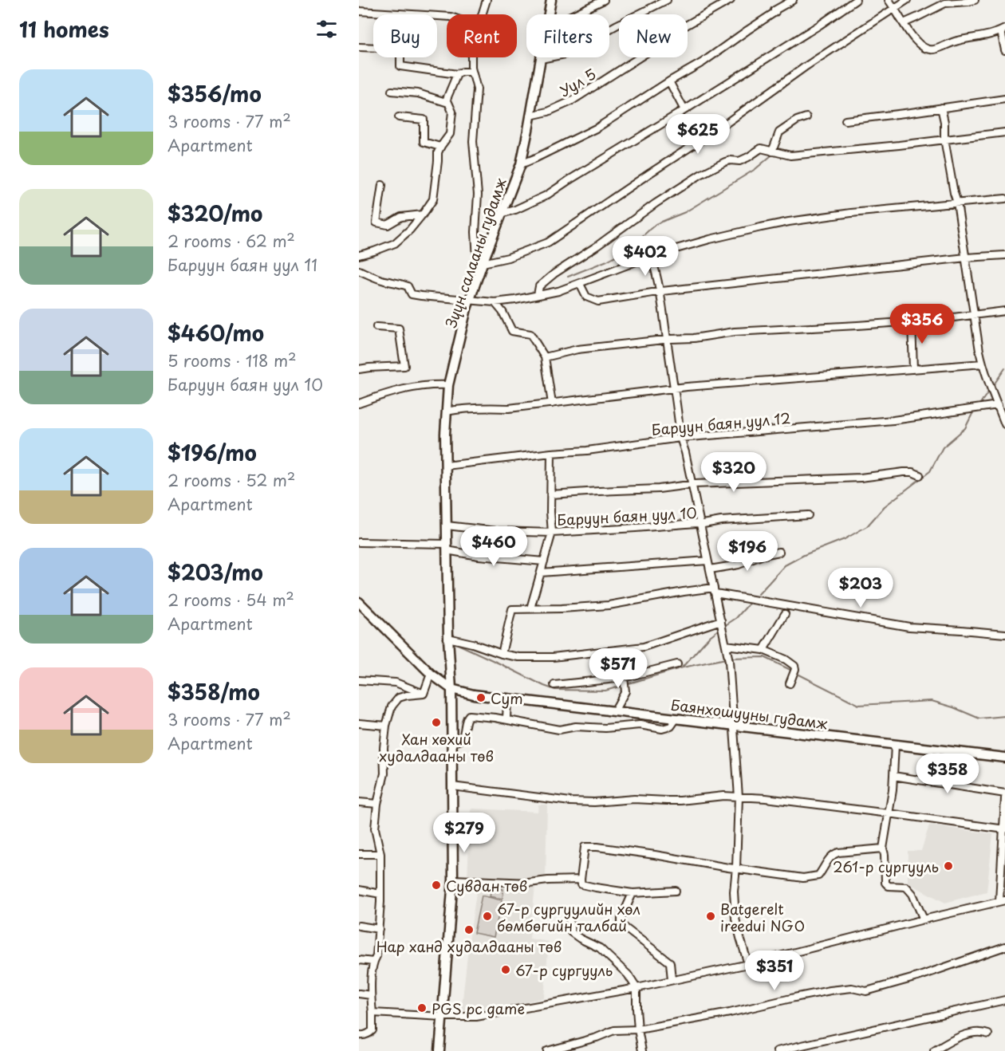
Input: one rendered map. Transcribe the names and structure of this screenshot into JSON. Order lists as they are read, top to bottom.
{
  "streets": {
    "main road": ["Зүүн салааны гудамж", "Баянхошууны гудамж"],
    "street": ["Уул 5", "Баруун баян уул 12", "Баруун баян уул 10"]
  },
  "crossings": [
    ["Уул 5", "Зүүн салааны гудамж"],
    ["Зүүн салааны гудамж", "Баруун баян уул 12"],
    ["Зүүн салааны гудамж", "Баруун баян уул 10"],
    ["Зүүн салааны гудамж", "Баянхошууны гудамж"]
  ],
  "places": [
    "Cym",
    "Хан хөхий худалдааны төв",
    "261-р сургууль",
    "Сувдан төв",
    "67-р сургуулийн хөл бөмбөгийн талбай",
    "Batgerelt ireedui NGO",
    "Нар ханд худалдааны төв",
    "67-р сургууль",
    "PGS pc game"
  ],
  "page": {
    "heading": "11 homes",
    "chip": [
      "Buy",
      "Rent",
      "Filters",
      "New"
    ],
    "list": [
      {
        "name": "$356/mo",
        "note": "3 rooms · 77 m² · Apartment"
      },
      {
        "name": "$320/mo",
        "note": "2 rooms · 62 m² · Баруун баян уул 11"
      },
      {
        "name": "$460/mo",
        "note": "5 rooms · 118 m² · Баруун баян уул 10"
      },
      {
        "name": "$196/mo",
        "note": "2 rooms · 52 m² · Apartment"
      },
      {
        "name": "$203/mo",
        "note": "2 rooms · 54 m² · Apartment"
      },
      {
        "name": "$358/mo",
        "note": "3 rooms · 77 m² · Apartment"
      }
    ],
    "price": [
      "$625",
      "$402",
      "$356",
      "$320",
      "$460",
      "$196",
      "$203",
      "$571",
      "$358",
      "$279",
      "$351"
    ]
  }
}
